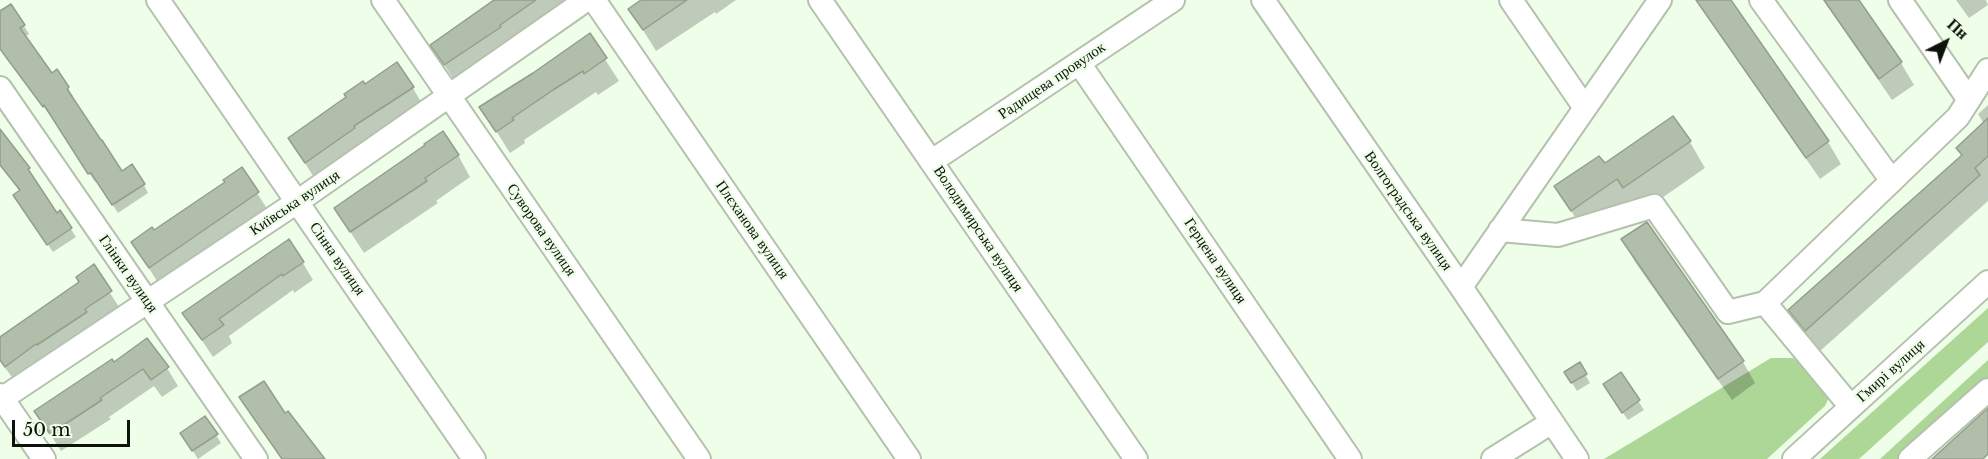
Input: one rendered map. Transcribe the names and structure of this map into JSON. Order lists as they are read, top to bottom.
{
  "streets": {
    "street": [
      "Радищева провулок",
      "Київська вулиця",
      "Волгоградська вулиця",
      "Володимирська вулиця",
      "Суворова вулиця",
      "Плєханова вулиця",
      "Сінна вулиця",
      "Герцена вулиця",
      "Глінки вулиця",
      "Гмирі вулиця"
    ]
  },
  "crossings": [
    ["Радищева провулок", "Володимирська вулиця"],
    ["Радищева провулок", "Герцена вулиця"],
    ["Київська вулиця", "Суворова вулиця"],
    ["Київська вулиця", "Сінна вулиця"],
    ["Київська вулиця", "Глінки вулиця"]
  ],
  "scale_bar": "50 m",
  "north": "top right"
}
